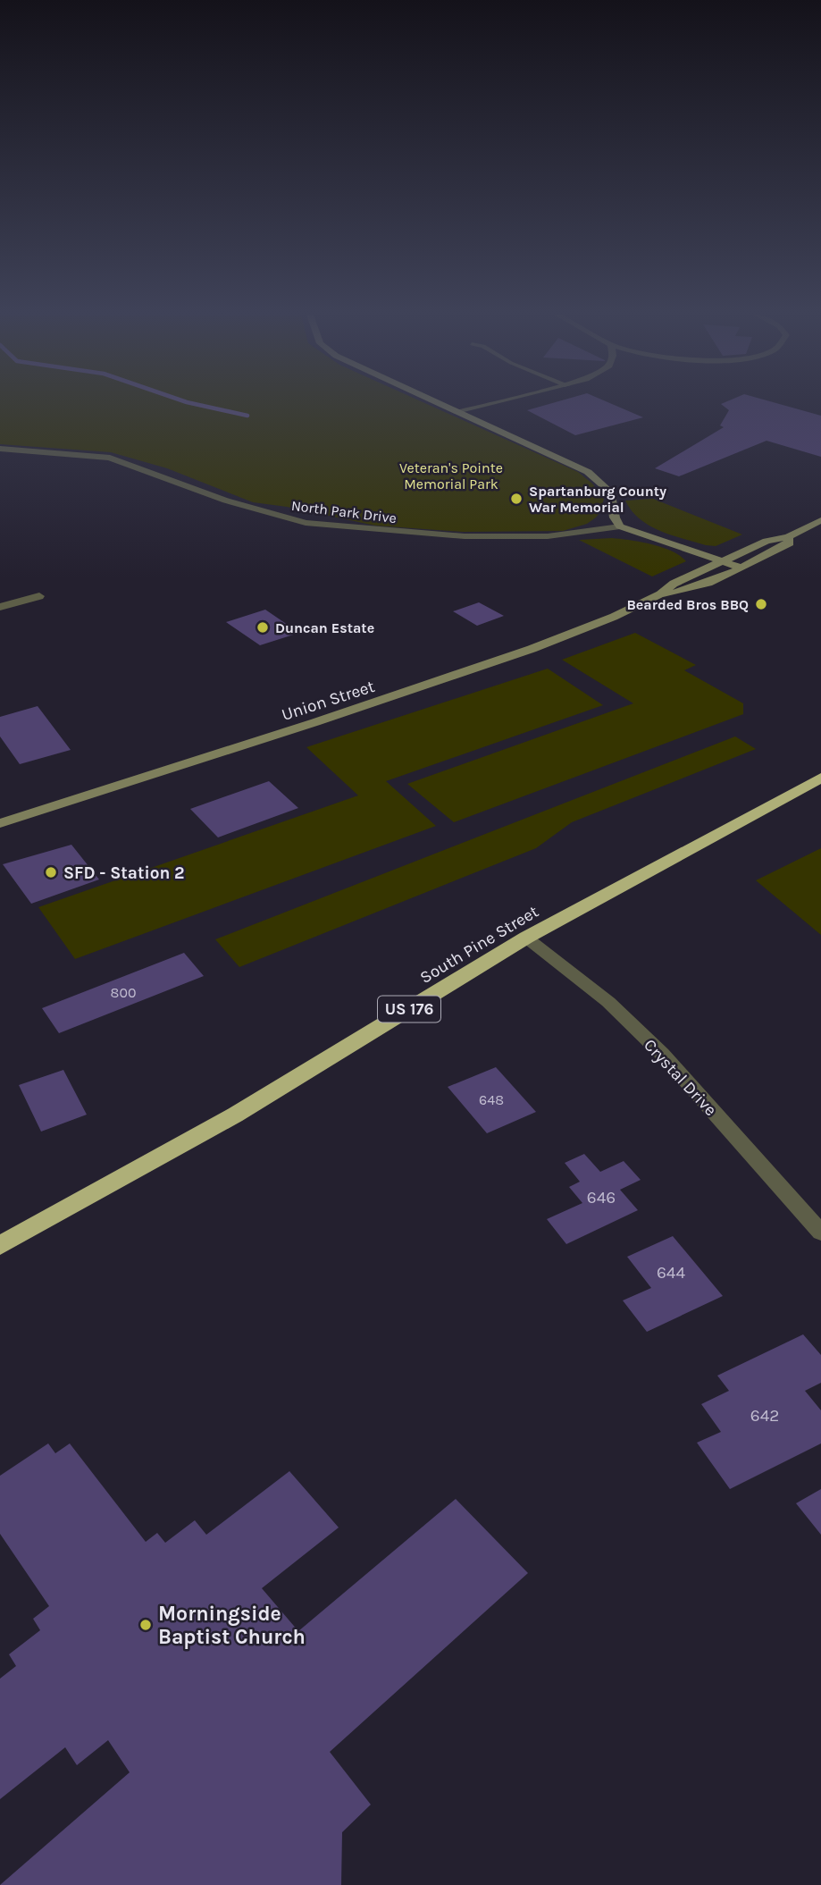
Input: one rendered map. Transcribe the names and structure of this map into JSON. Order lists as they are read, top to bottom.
{
  "streets": {
    "highway": ["South Pine Street", "US 176"],
    "main road": ["Union Street"],
    "street": ["North Park Drive", "Crystal Drive"]
  },
  "crossings": [
    ["South Pine Street", "Crystal Drive"]
  ],
  "parks": ["Veteran's Pointe Memorial Park"],
  "places": [
    "Spartanburg County War Memorial",
    "Bearded Bros BBQ",
    "Duncan Estate",
    "SFD - Station 2",
    "Morningside Baptist Church"
  ],
  "house_numbers": [
    "800",
    "648",
    "646",
    "644",
    "642"
  ]
}
